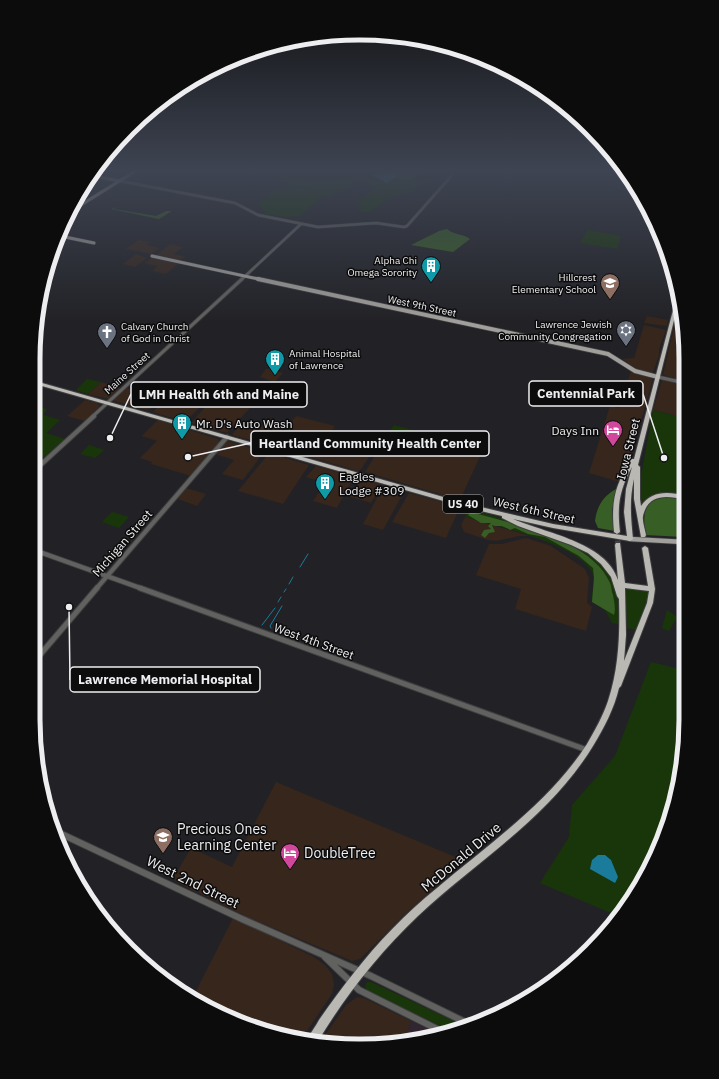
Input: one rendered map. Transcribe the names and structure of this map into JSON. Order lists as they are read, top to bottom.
{
  "streets": {
    "highway": [
      "Iowa Street",
      "US 40",
      "West 6th Street",
      "McDonald Drive"
    ],
    "main road": ["West 9th Street"],
    "street": [
      "Maine Street",
      "Michigan Street",
      "West 4th Street",
      "West 2nd Street"
    ]
  },
  "crossings": [
    ["West 9th Street", "Maine Street"],
    ["West 9th Street", "Iowa Street"],
    ["Maine Street", "West 6th Street"],
    ["Iowa Street", "West 6th Street"],
    ["West 6th Street", "Michigan Street"],
    ["Michigan Street", "West 4th Street"],
    ["West 4th Street", "McDonald Drive"],
    ["McDonald Drive", "West 2nd Street"]
  ],
  "places": {
    "building": [
      "Alpha Chi Omega Sorority",
      "Animal Hospital of Lawrence",
      "Mr. D's Auto Wash",
      "Eagles Lodge #309"
    ],
    "school or university": ["Hillcrest Elementary School", "Precious Ones Learning Center"],
    "synagogue": ["Lawrence Jewish Community Congregation"],
    "church": ["Calvary Church of God in Christ"],
    "other": [
      "LMH Health 6th and Maine",
      "Heartland Community Health Center",
      "Centennial Park",
      "Lawrence Memorial Hospital"
    ],
    "hotel": ["Days Inn", "DoubleTree"]
  }
}
